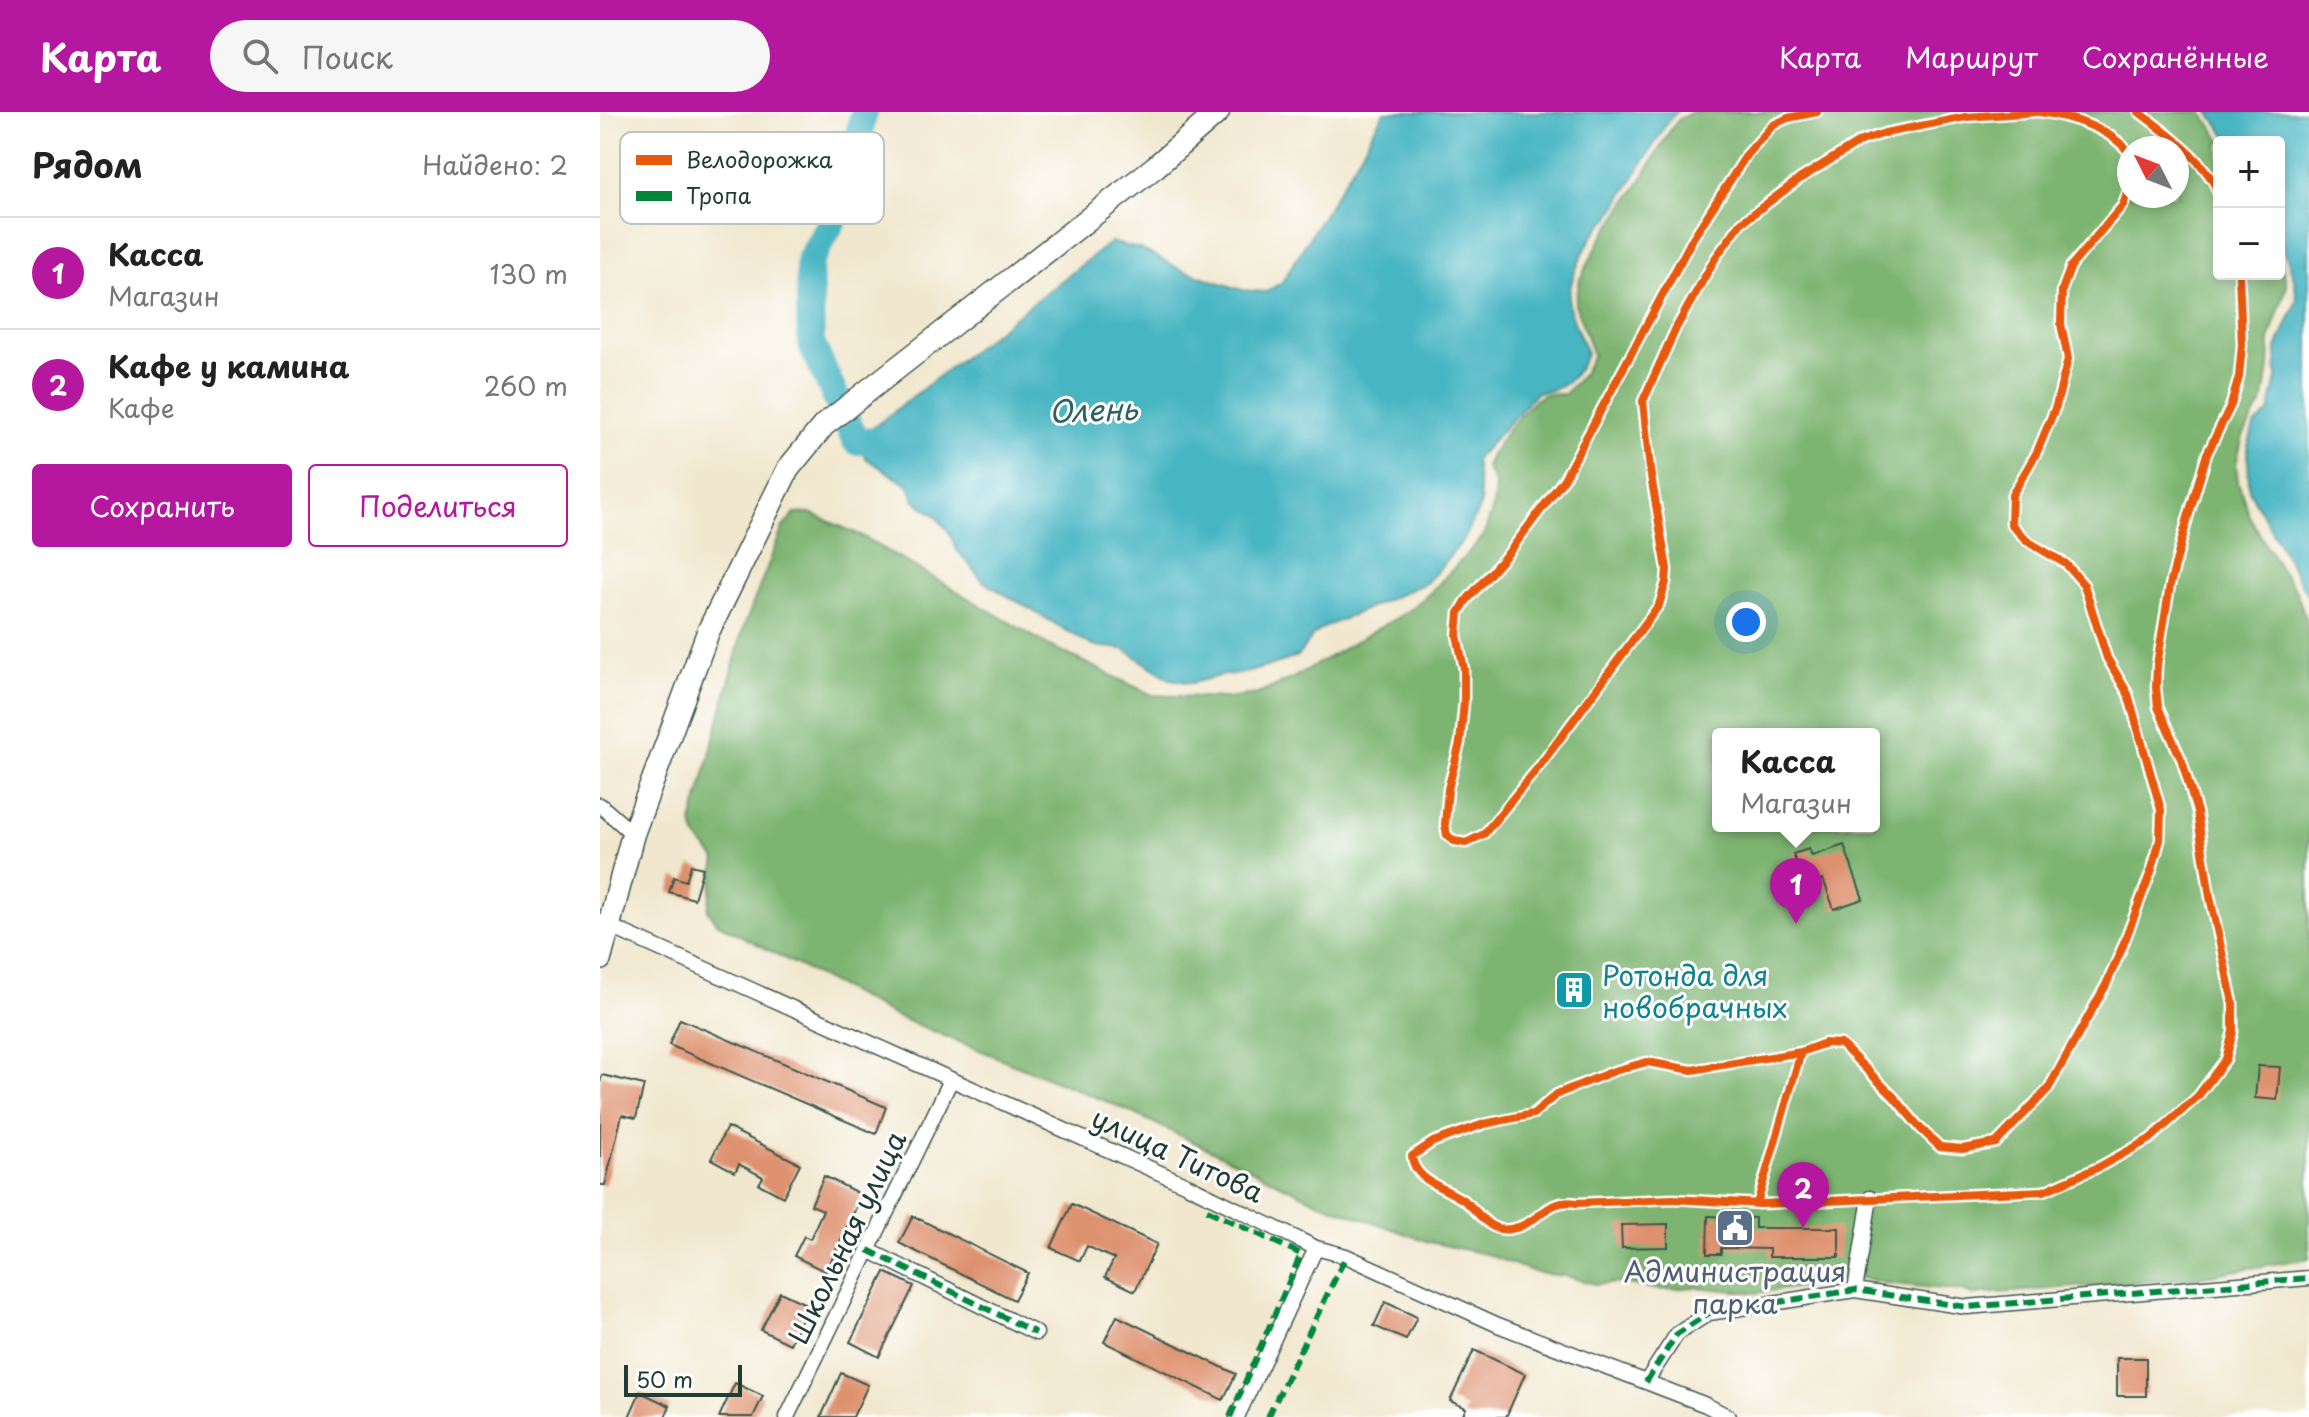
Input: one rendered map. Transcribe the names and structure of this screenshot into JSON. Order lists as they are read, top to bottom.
{
  "streets": {
    "street": ["улица Титова", "Школьная улица"]
  },
  "crossings": [
    ["улица Титова", "Школьная улица"]
  ],
  "water": ["Олень"],
  "places": {
    "building": ["Ротонда для новобрачных"],
    "public building": ["Администрация парка"]
  },
  "legend": ["Велодорожка", "Тропа"],
  "scale_bar": "50 m",
  "north": "top left",
  "page": {
    "header": "Карта",
    "search": "Поиск",
    "nav": ["Карта", "Маршрут", "Сохранённые"],
    "heading": ["Рядом", "Найдено: 2"],
    "map_buttons": ["+", "−"],
    "list": [
      {
        "mark": "1",
        "name": "Касса",
        "note": "Магазин",
        "value": "130 m"
      },
      {
        "mark": "2",
        "name": "Кафе у камина",
        "note": "Кафе",
        "value": "260 m"
      }
    ],
    "buttons": ["Сохранить", "Поделиться"],
    "popup": ["Касса", "Магазин"],
    "pins": ["1", "2"],
    "scale": "50 m"
  }
}
